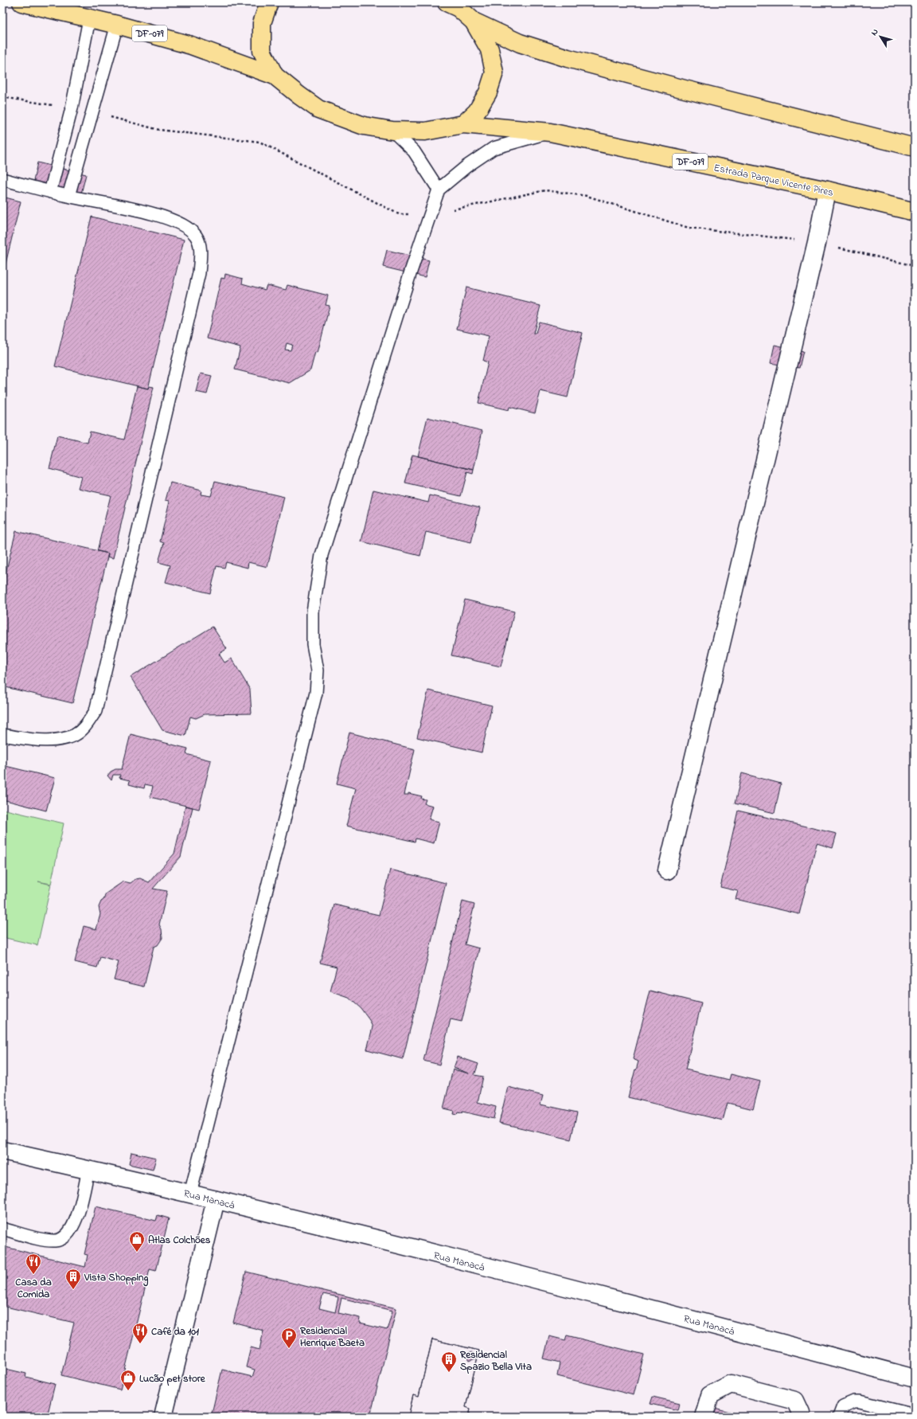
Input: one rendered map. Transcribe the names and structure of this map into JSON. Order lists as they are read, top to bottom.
{
  "streets": {
    "main road": ["DF-079", "Estrada Parque Vicente Pires"],
    "street": ["Rua Manacá"]
  },
  "crossings": [
    ["DF-079", "Estrada Parque Vicente Pires"]
  ],
  "places": {
    "shop": ["Atlas Colchões", "Lucão pet store"],
    "restaurant": ["Casa da Comida", "Café da 101"],
    "building": ["Vista Shopping", "Residencial Spazio Bella Vita"],
    "parking": ["Residencial Henrique Baeta"]
  },
  "north": "top left"
}
